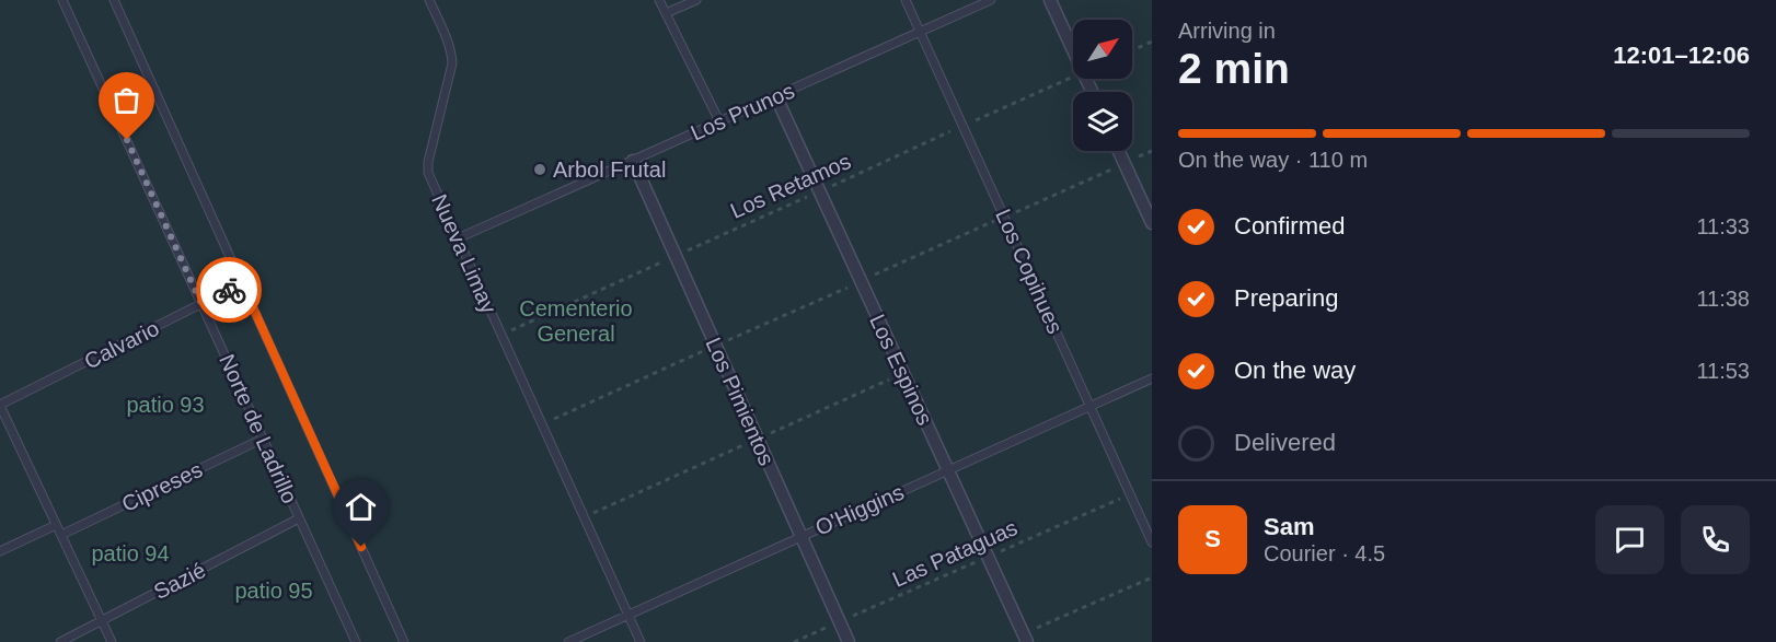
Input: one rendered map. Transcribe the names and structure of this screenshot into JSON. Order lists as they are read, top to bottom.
{
  "streets": {
    "street": ["Los Espinos", "Los Pimientos"],
    "lane": [
      "Los Prunos",
      "Nueva Limay",
      "Los Copihues",
      "Calvario",
      "Norte de Ladrillo",
      "Cipreses",
      "O'Higgins",
      "Sazié"
    ],
    "path": ["Los Retamos", "Las Pataguas"]
  },
  "crossings": [
    ["Los Prunos", "Nueva Limay"],
    ["Los Prunos", "Los Copihues"],
    ["Los Prunos", "Los Espinos"],
    ["Los Prunos", "Los Pimientos"],
    ["Los Retamos", "Nueva Limay"],
    ["Los Retamos", "Los Copihues"],
    ["Los Retamos", "Los Espinos"],
    ["Los Retamos", "Los Pimientos"],
    ["Nueva Limay", "O'Higgins"],
    ["Los Copihues", "O'Higgins"],
    ["Los Copihues", "Las Pataguas"],
    ["Calvario", "Norte de Ladrillo"],
    ["Los Espinos", "O'Higgins"],
    ["Los Espinos", "Las Pataguas"],
    ["Los Pimientos", "O'Higgins"],
    ["Los Pimientos", "Las Pataguas"],
    ["Norte de Ladrillo", "Cipreses"],
    ["Norte de Ladrillo", "Sazié"]
  ],
  "parks": [
    "Cementerio General",
    "patio 93",
    "patio 94",
    "patio 95"
  ],
  "places": ["Arbol Frutal"],
  "north": "top right",
  "page": {
    "heading": ["2 min", "Arriving in", "12:01–12:06"],
    "panel": ["Sam", "Courier · 4.5"],
    "bar": "On the way · 110 m",
    "list": [
      ["Confirmed", "11:33"],
      ["Preparing", "11:38"],
      ["On the way", "11:53"],
      "Delivered"
    ],
    "round": "S"
  }
}
